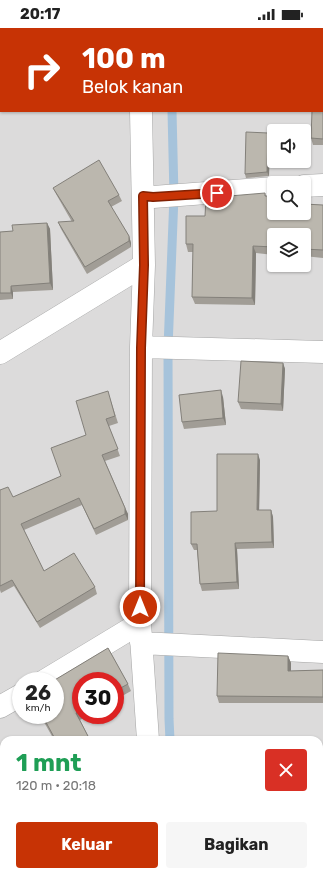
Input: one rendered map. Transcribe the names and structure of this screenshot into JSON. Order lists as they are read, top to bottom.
{
  "page": {
    "status": "20:17",
    "turn": ["100 m", "Belok kanan"],
    "speed": "26 km/h",
    "limit": "30",
    "heading": ["1 mnt", "120 m · 20:18"],
    "buttons": ["Keluar", "Bagikan"]
  }
}
